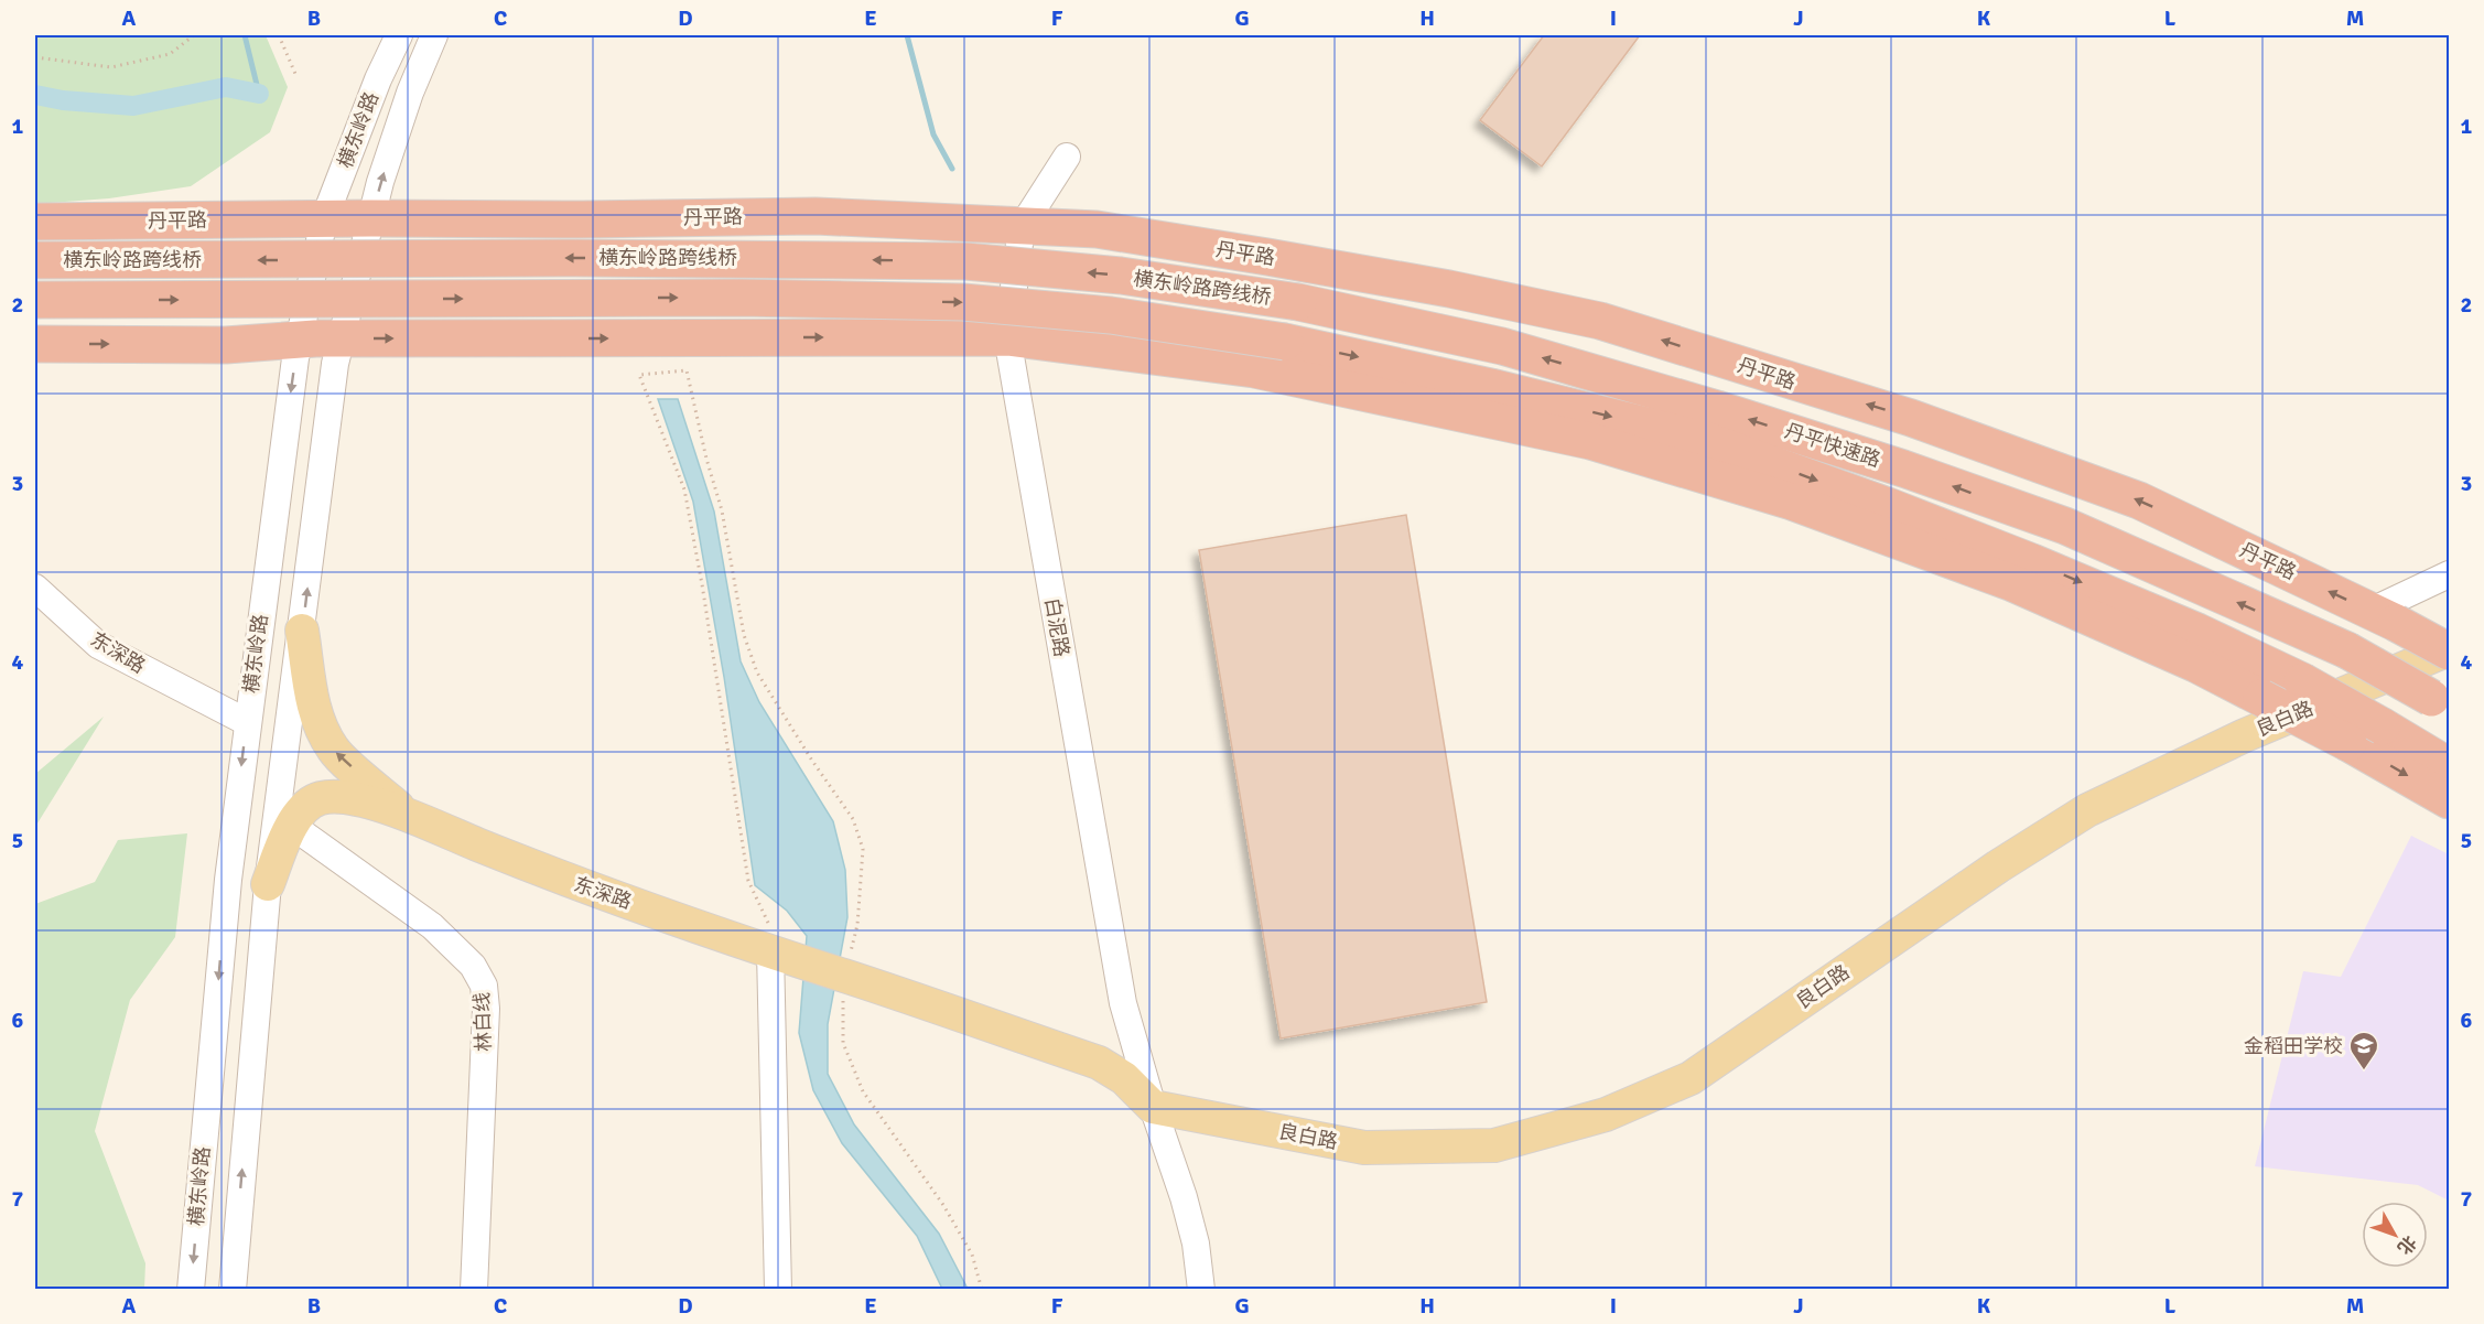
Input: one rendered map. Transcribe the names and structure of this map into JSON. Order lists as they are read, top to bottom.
{
  "streets": {
    "highway": ["丹平路", "横东岭路跨线桥", "丹平快速路"],
    "main road": ["东深路", "良白路"],
    "street": ["横东岭路", "白泥路", "林白线"]
  },
  "crossings": [
    ["横东岭路", "丹平路"],
    ["横东岭路", "东深路"],
    ["横东岭路", "林白线"],
    ["丹平路", "白泥路"],
    ["丹平路", "良白路"],
    ["横东岭路跨线桥", "丹平快速路"],
    ["白泥路", "良白路"],
    ["东深路", "林白线"]
  ],
  "places": {
    "school or university": ["金稻田学校"]
  },
  "north": "bottom right",
  "grid": {
    "columns": [
      "A",
      "B",
      "C",
      "D",
      "E",
      "F",
      "G",
      "H",
      "I",
      "J",
      "K",
      "L",
      "M"
    ],
    "rows": [
      "1",
      "2",
      "3",
      "4",
      "5",
      "6",
      "7"
    ]
  }
}
